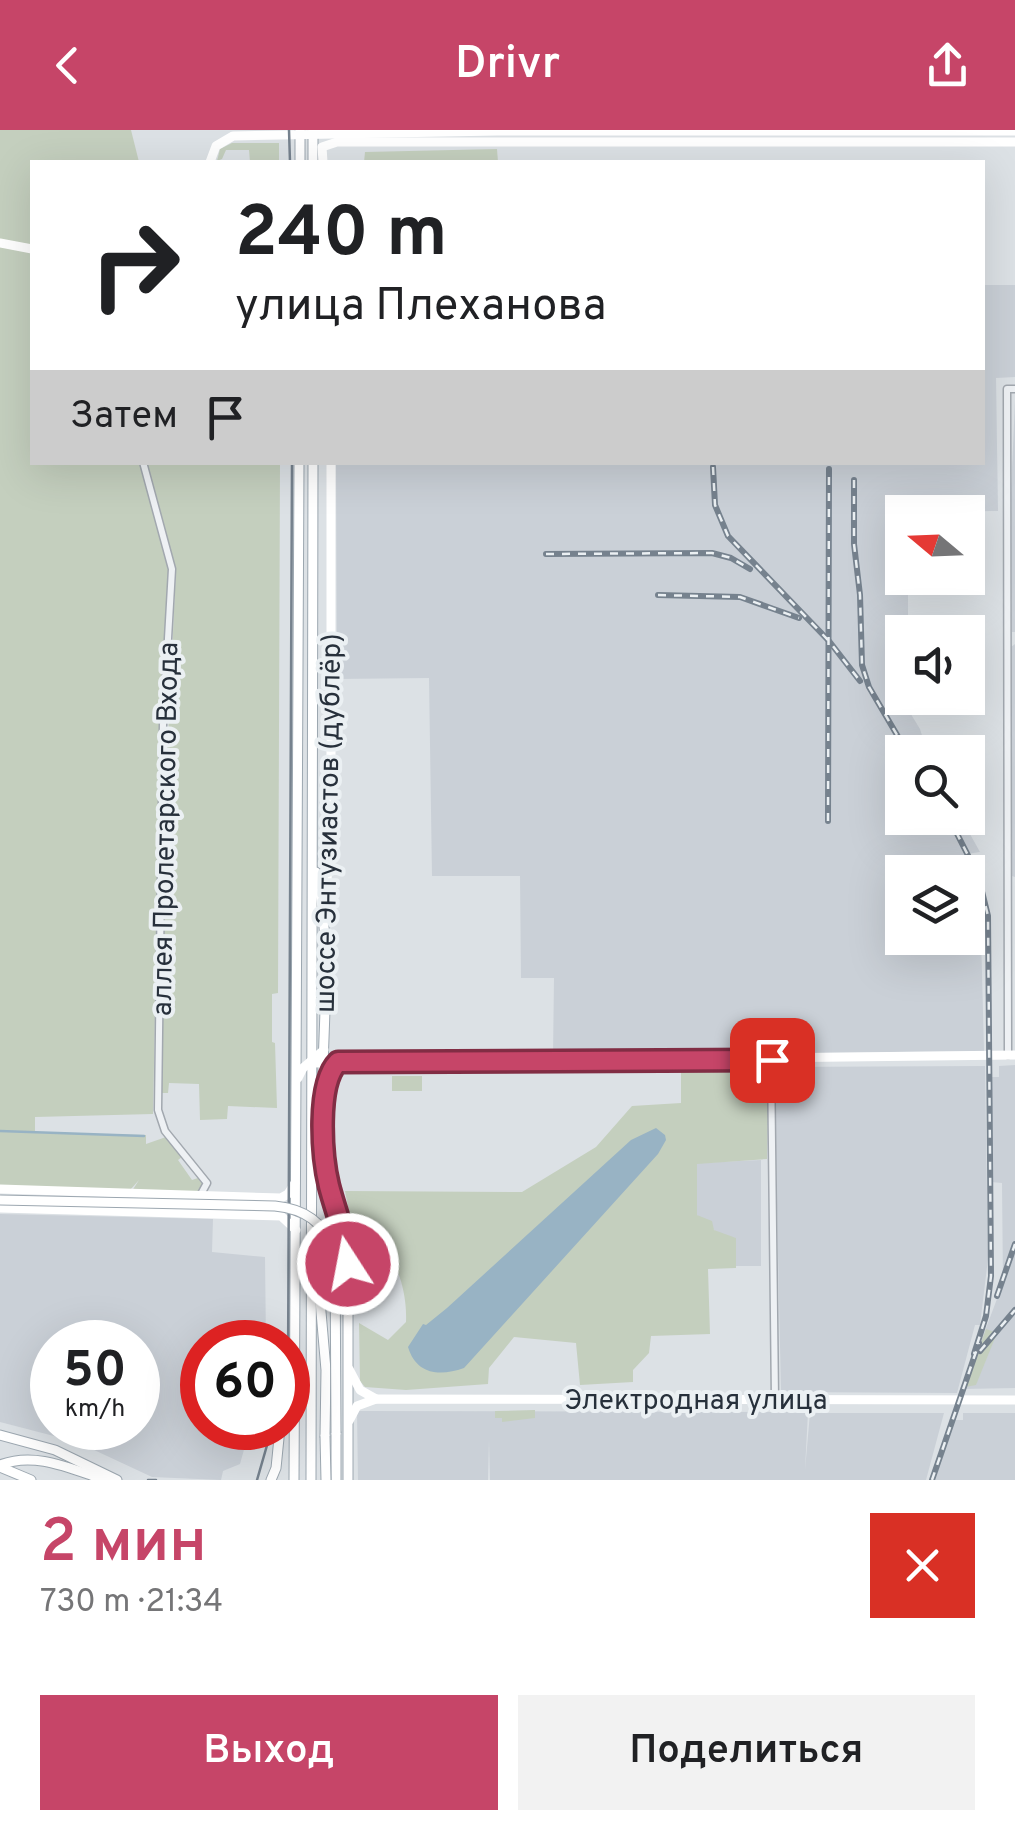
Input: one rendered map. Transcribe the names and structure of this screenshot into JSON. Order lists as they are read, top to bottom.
{
  "streets": {
    "main road": ["шоссе Энтузиастов (дублёр)", "Электродная улица"],
    "street": ["аллея Пролетарского Входа"]
  },
  "north": "left",
  "page": {
    "header": "Drivr",
    "turn": ["240 m", "улица Плеханова"],
    "then": "Затем",
    "speed": "50 km/h",
    "limit": "60",
    "heading": ["2 мин", "730 m · 21:34"],
    "buttons": ["Выход", "Поделиться"]
  }
}
